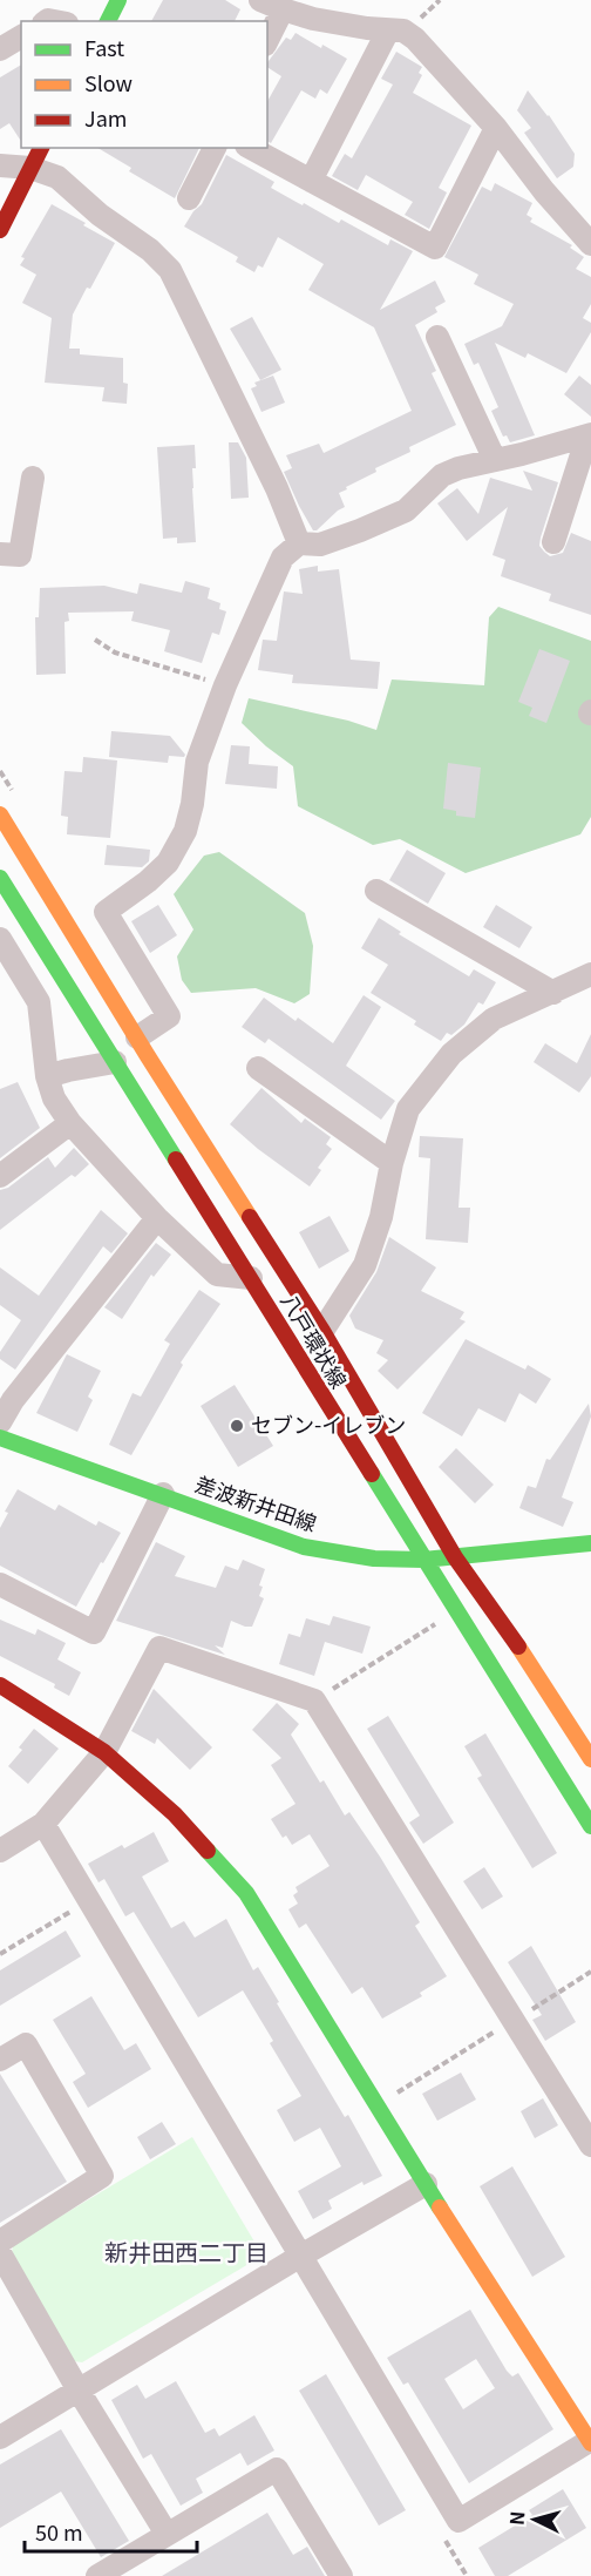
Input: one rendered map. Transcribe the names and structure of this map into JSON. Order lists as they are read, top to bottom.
{
  "streets": {
    "main road": ["八戸環状線", "差波新井田線"]
  },
  "crossings": [
    ["八戸環状線", "差波新井田線"]
  ],
  "districts": ["新井田西二丁目"],
  "places": ["セブン-イレブン"],
  "legend": ["Fast", "Slow", "Jam"],
  "scale_bar": "50 m",
  "north": "left"
}
